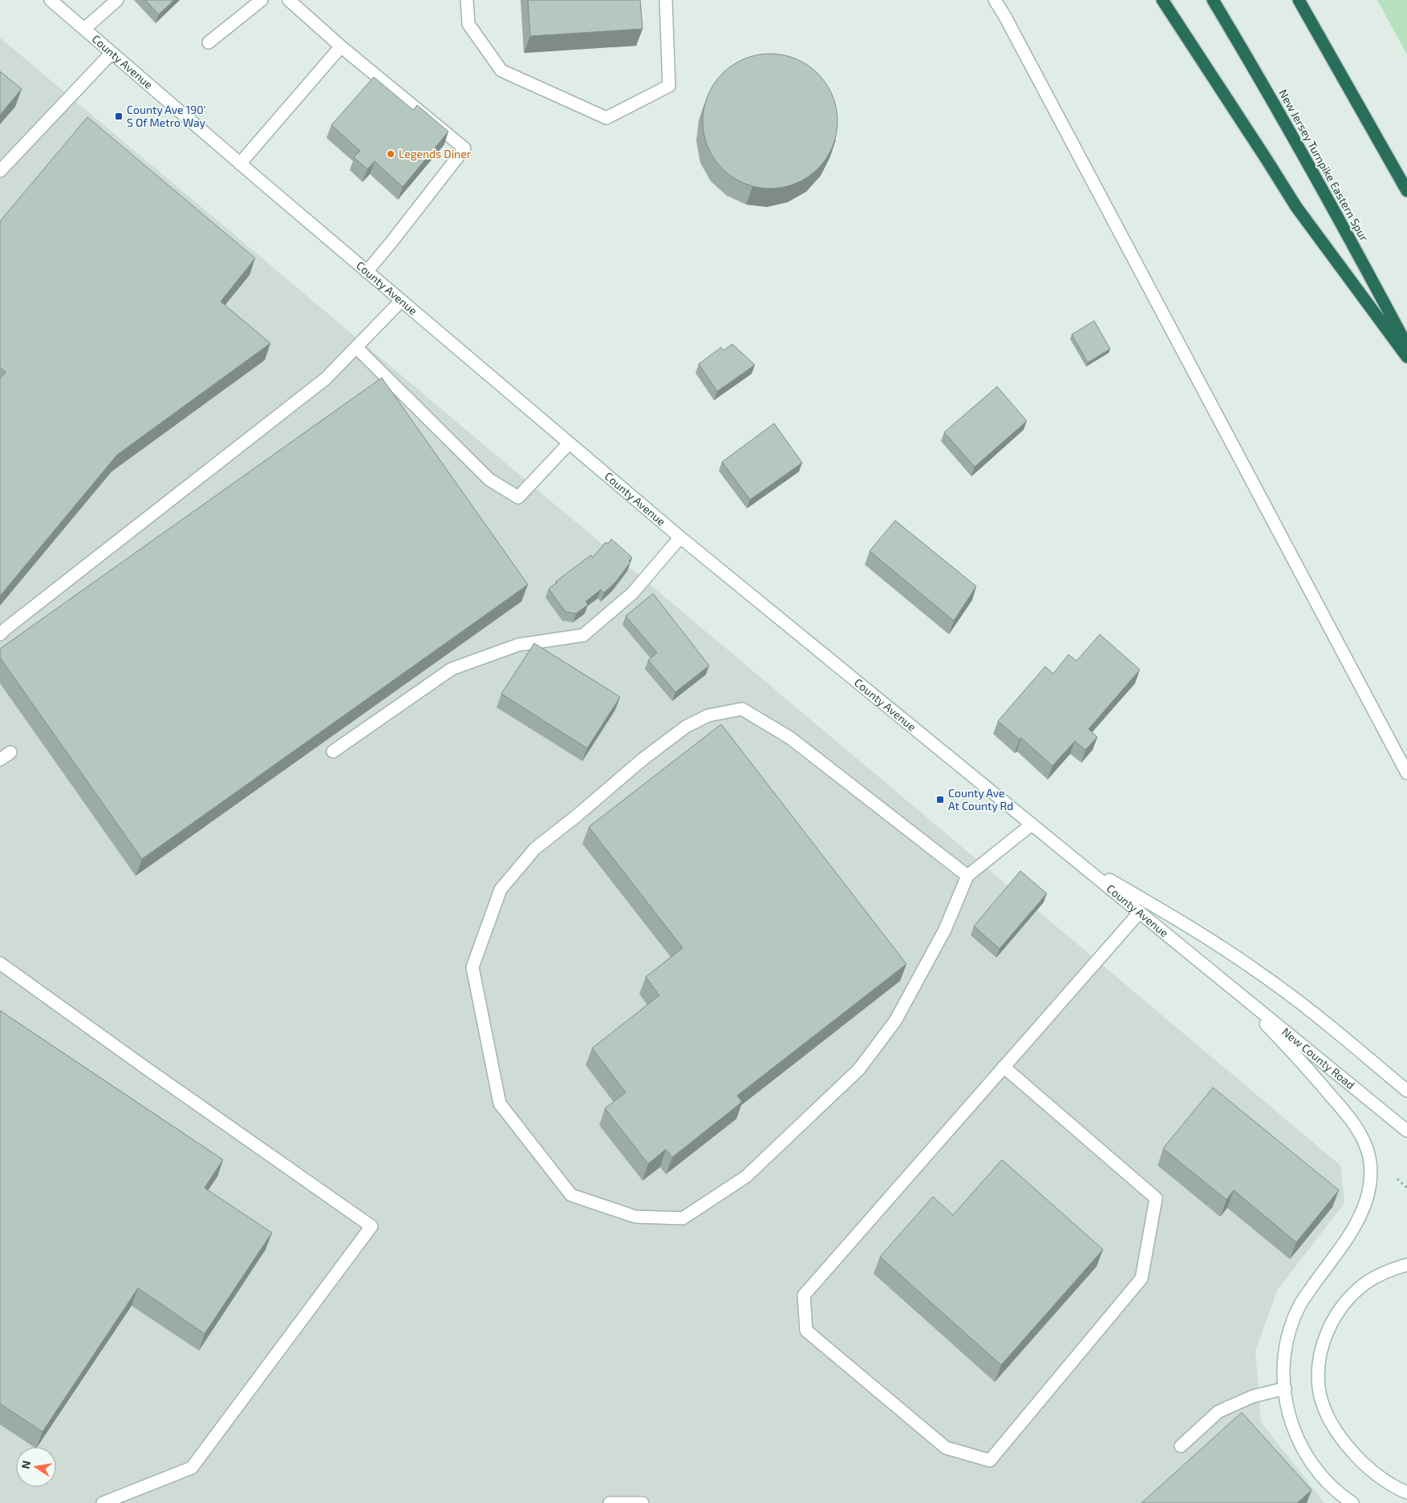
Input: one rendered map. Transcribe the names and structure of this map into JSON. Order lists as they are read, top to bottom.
{
  "streets": {
    "highway": ["New Jersey Turnpike Eastern Spur"],
    "main road": ["County Avenue", "New County Road"]
  },
  "crossings": [
    ["County Avenue", "New County Road"]
  ],
  "places": {
    "transit": ["County Ave 190' S Of Metro Way", "County Ave At County Rd"],
    "other": ["Legends Diner"]
  },
  "north": "left"
}
